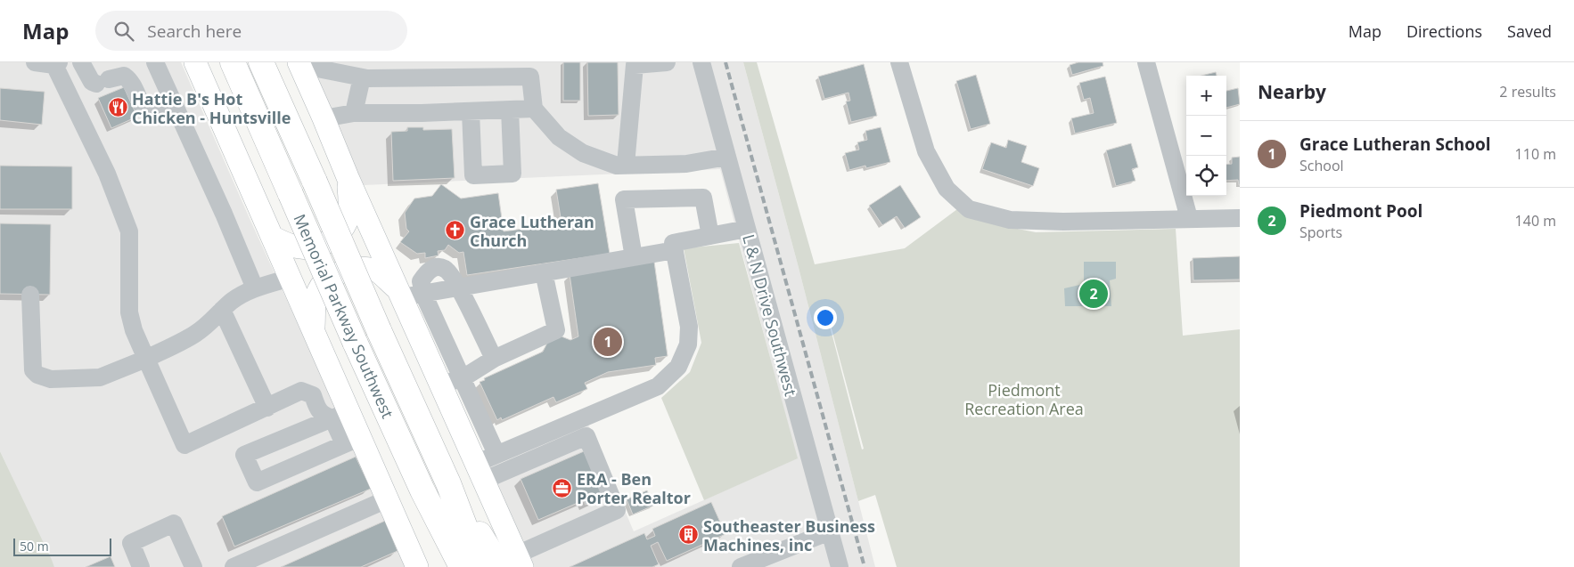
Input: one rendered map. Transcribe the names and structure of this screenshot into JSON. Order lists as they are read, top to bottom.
{
  "streets": {
    "highway": ["Memorial Parkway Southwest"],
    "street": ["L & N Drive Southwest"]
  },
  "parks": ["Piedmont Recreation Area"],
  "places": {
    "restaurant": ["Hattie B's Hot Chicken - Huntsville"],
    "church": ["Grace Lutheran Church"],
    "office": ["ERA - Ben Porter Realtor"],
    "building": ["Southeaster Business Machines, inc"]
  },
  "scale_bar": "50 m",
  "page": {
    "header": "Map",
    "search": "Search here",
    "nav": ["Map", "Directions", "Saved"],
    "heading": ["Nearby", "2 results"],
    "map_buttons": ["+", "−"],
    "list": [
      {
        "mark": "1",
        "name": "Grace Lutheran School",
        "note": "School",
        "value": "110 m"
      },
      {
        "mark": "2",
        "name": "Piedmont Pool",
        "note": "Sports",
        "value": "140 m"
      }
    ],
    "pins": ["2", "1"],
    "scale": "50 m"
  }
}
